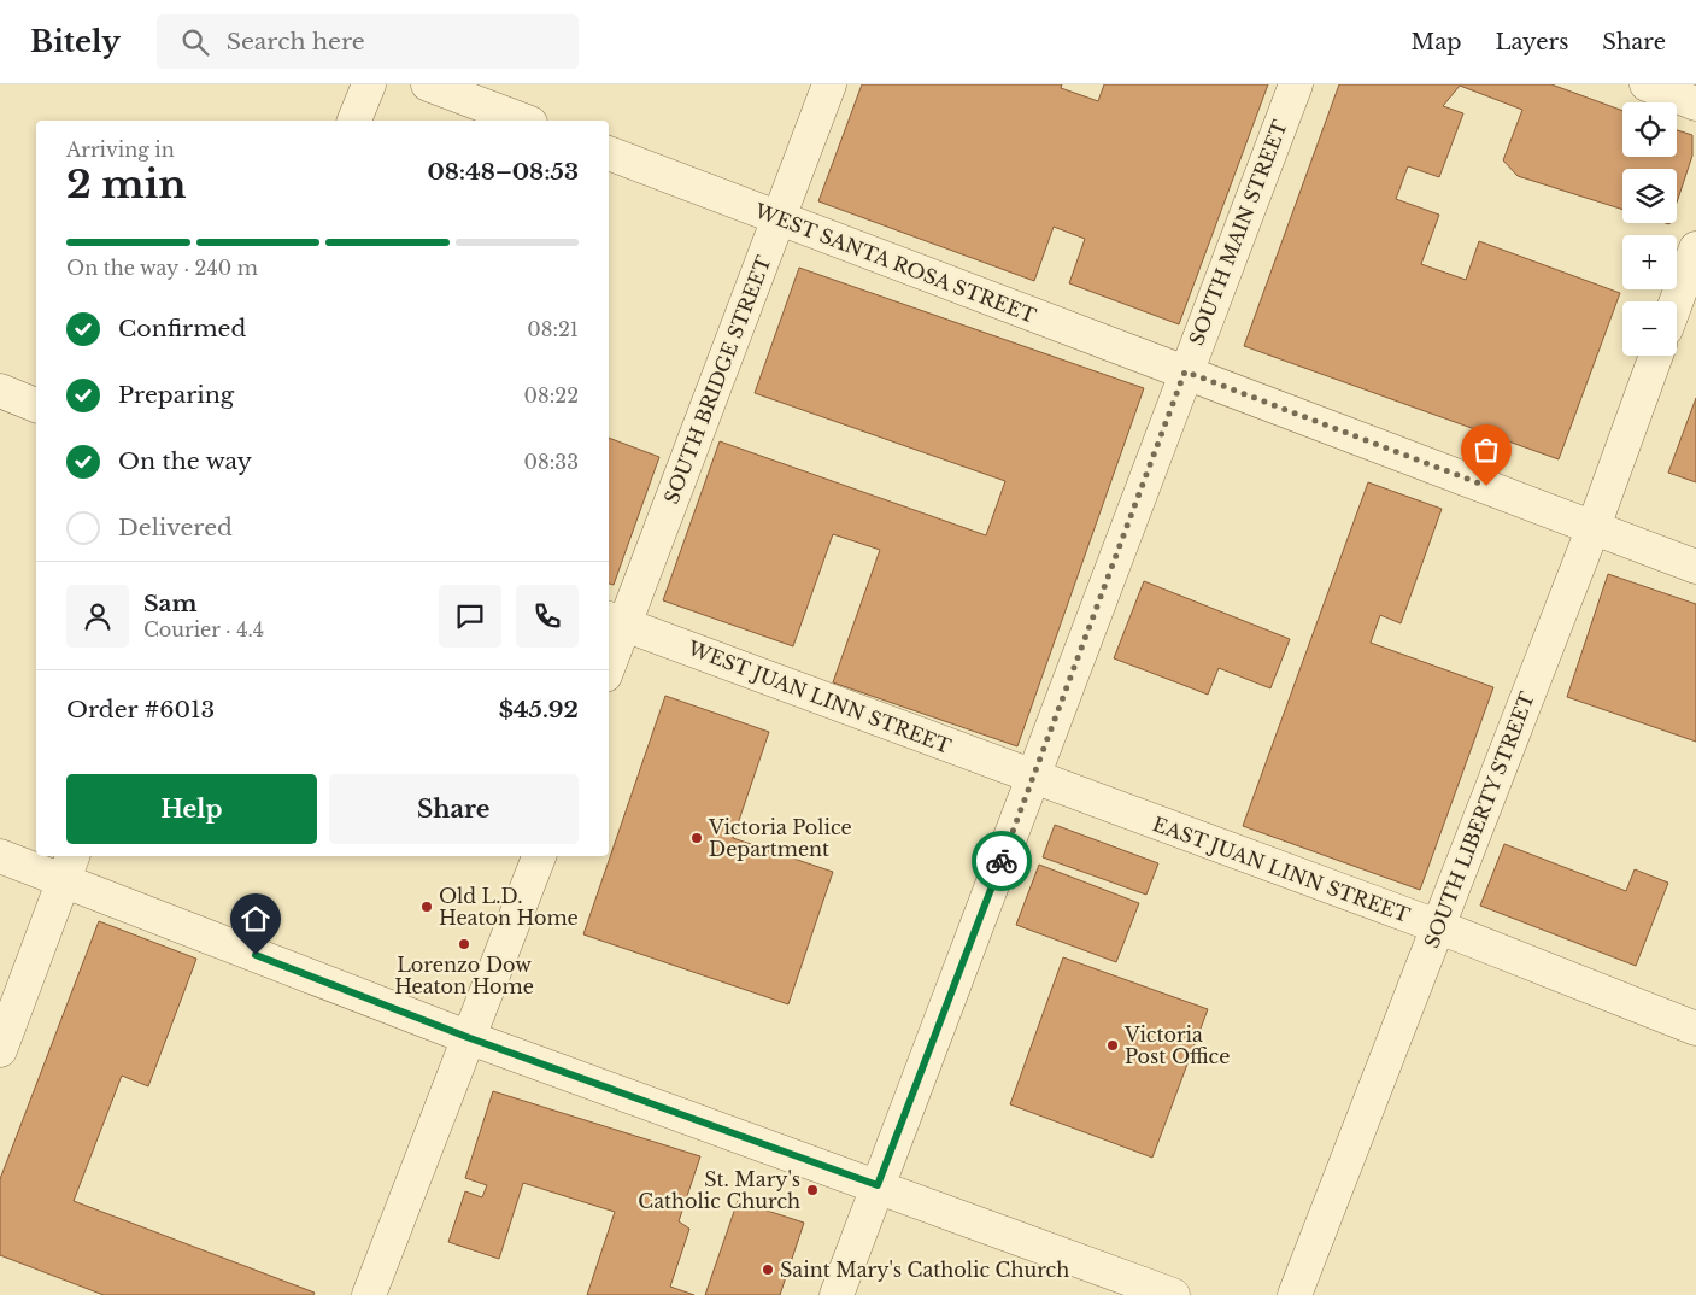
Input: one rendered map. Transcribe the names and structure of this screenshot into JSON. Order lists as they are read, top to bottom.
{
  "streets": {
    "street": [
      "SOUTH MAIN STREET",
      "WEST SANTA ROSA STREET",
      "SOUTH BRIDGE STREET",
      "WEST JUAN LINN STREET",
      "SOUTH LIBERTY STREET",
      "EAST JUAN LINN STREET"
    ]
  },
  "crossings": [
    ["SOUTH MAIN STREET", "WEST SANTA ROSA STREET"],
    ["SOUTH MAIN STREET", "WEST JUAN LINN STREET"],
    ["SOUTH MAIN STREET", "EAST JUAN LINN STREET"],
    ["WEST SANTA ROSA STREET", "SOUTH BRIDGE STREET"],
    ["WEST SANTA ROSA STREET", "SOUTH LIBERTY STREET"],
    ["SOUTH BRIDGE STREET", "WEST JUAN LINN STREET"],
    ["WEST JUAN LINN STREET", "EAST JUAN LINN STREET"],
    ["SOUTH LIBERTY STREET", "EAST JUAN LINN STREET"]
  ],
  "places": [
    "Victoria Police Department",
    "Old L.D. Heaton Home",
    "Lorenzo Dow Heaton Home",
    "Victoria Post Office",
    "St. Mary's Catholic Church",
    "Saint Mary's Catholic Church"
  ],
  "page": {
    "header": "Bitely",
    "search": "Search here",
    "nav": ["Map", "Layers", "Share"],
    "map_buttons": ["+", "−"],
    "heading": ["2 min", "Arriving in", "08:48–08:53"],
    "panel": [
      "Sam",
      "Courier · 4.4",
      "Order #6013",
      "$45.92"
    ],
    "bar": "On the way · 240 m",
    "list": [
      ["Confirmed", "08:21"],
      ["Preparing", "08:22"],
      ["On the way", "08:33"],
      "Delivered"
    ],
    "buttons": ["Help", "Share"]
  }
}
